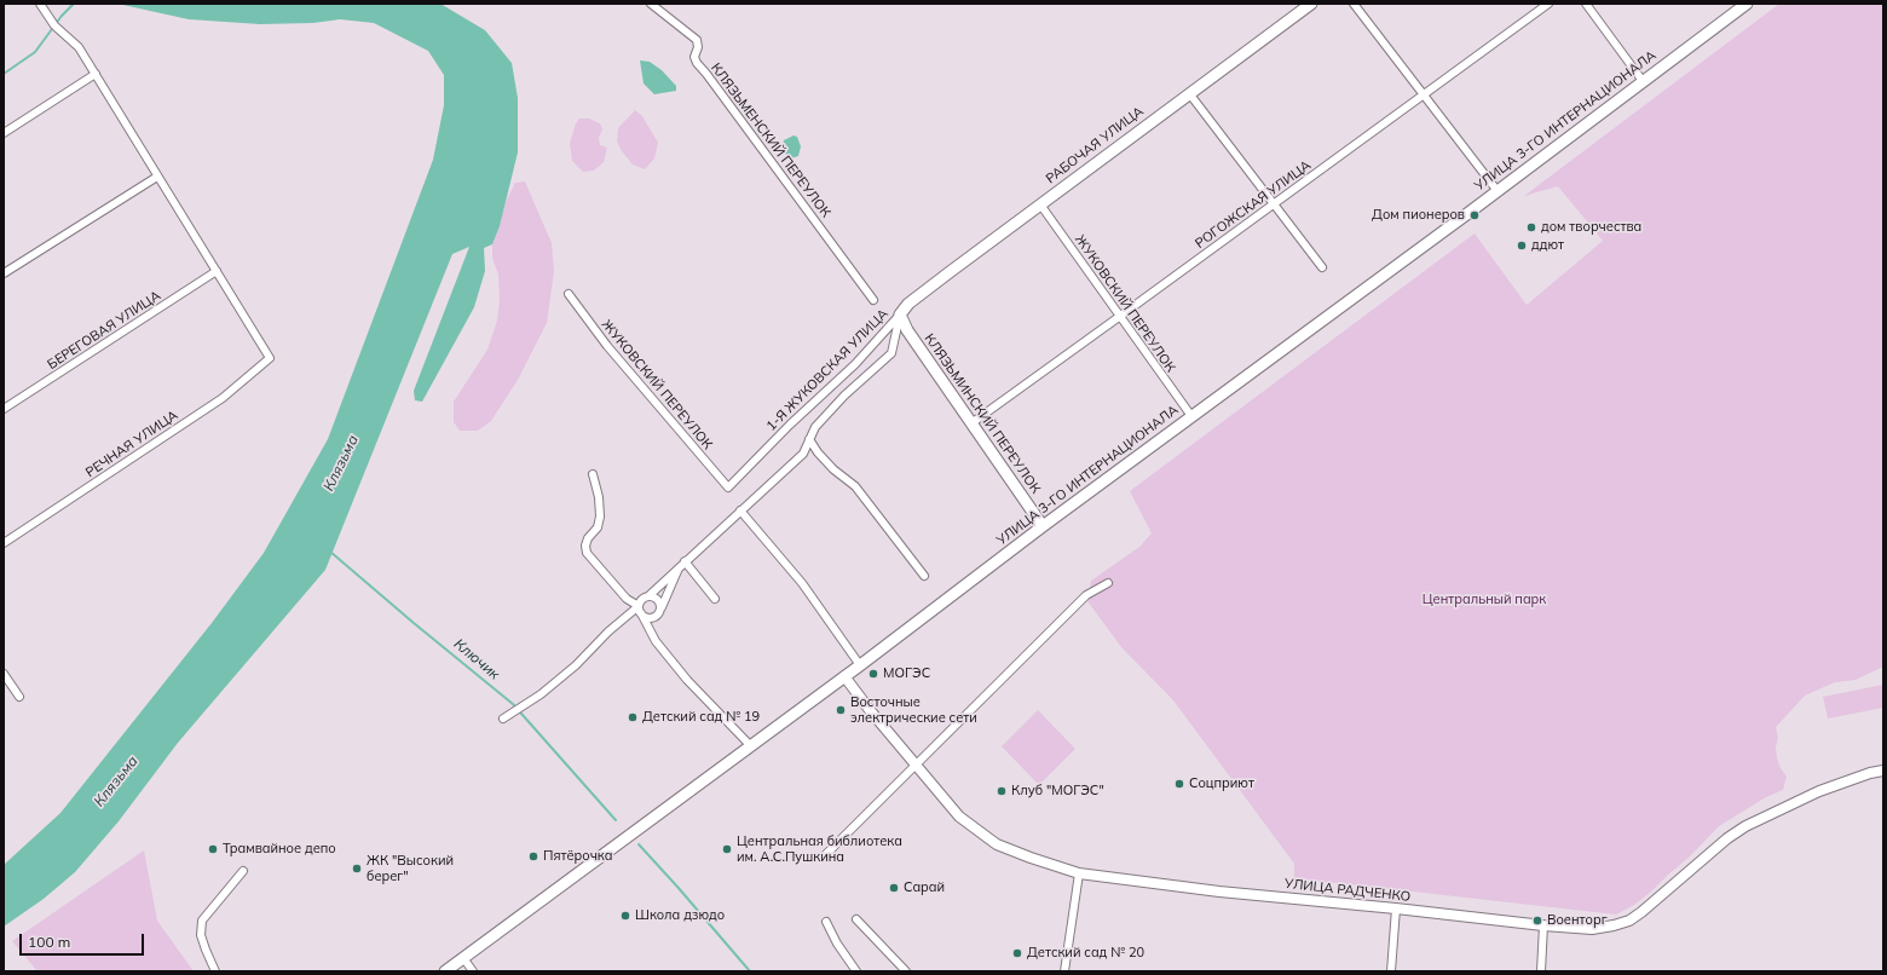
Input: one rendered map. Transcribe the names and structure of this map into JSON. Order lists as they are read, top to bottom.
{
  "streets": {
    "main road": ["УЛИЦА 3-ГО ИНТЕРНАЦИОНАЛА", "РАБОЧАЯ УЛИЦА", "КЛЯЗЬМИНСКИЙ ПЕРЕУЛОК"],
    "street": [
      "КЛЯЗЬМЕНСКИЙ ПЕРЕУЛОК",
      "РОГОЖСКАЯ УЛИЦА",
      "ЖУКОВСКИЙ ПЕРЕУЛОК",
      "БЕРЕГОВАЯ УЛИЦА",
      "1-Я ЖУКОВСКАЯ УЛИЦА",
      "РЕЧНАЯ УЛИЦА",
      "УЛИЦА РАДЧЕНКО"
    ]
  },
  "crossings": [
    ["УЛИЦА 3-ГО ИНТЕРНАЦИОНАЛА", "ЖУКОВСКИЙ ПЕРЕУЛОК"],
    ["УЛИЦА 3-ГО ИНТЕРНАЦИОНАЛА", "КЛЯЗЬМИНСКИЙ ПЕРЕУЛОК"],
    ["УЛИЦА 3-ГО ИНТЕРНАЦИОНАЛА", "УЛИЦА РАДЧЕНКО"],
    ["РАБОЧАЯ УЛИЦА", "ЖУКОВСКИЙ ПЕРЕУЛОК"],
    ["РАБОЧАЯ УЛИЦА", "1-Я ЖУКОВСКАЯ УЛИЦА"],
    ["РАБОЧАЯ УЛИЦА", "КЛЯЗЬМИНСКИЙ ПЕРЕУЛОК"],
    ["РОГОЖСКАЯ УЛИЦА", "ЖУКОВСКИЙ ПЕРЕУЛОК"],
    ["РОГОЖСКАЯ УЛИЦА", "КЛЯЗЬМИНСКИЙ ПЕРЕУЛОК"],
    ["ЖУКОВСКИЙ ПЕРЕУЛОК", "1-Я ЖУКОВСКАЯ УЛИЦА"],
    ["БЕРЕГОВАЯ УЛИЦА", "РЕЧНАЯ УЛИЦА"],
    ["1-Я ЖУКОВСКАЯ УЛИЦА", "КЛЯЗЬМИНСКИЙ ПЕРЕУЛОК"]
  ],
  "water": ["Клязьма", "Ключик"],
  "parks": ["Центральный парк"],
  "places": [
    "Дом пионеров",
    "дом творчества",
    "ддют",
    "МОГЭС",
    "Восточные электрические сети",
    "Детский сад № 19",
    "Соцприют",
    "Клуб \"МОГЭС\"",
    "Трамвайное депо",
    "Центральная библиотека им. А.С.Пушкина",
    "Пятёрочка",
    "ЖК \"Высокий берег\"",
    "Сарай",
    "Школа дзюдо",
    "Военторг",
    "Детский сад № 20"
  ],
  "scale_bar": "100 m"
}
